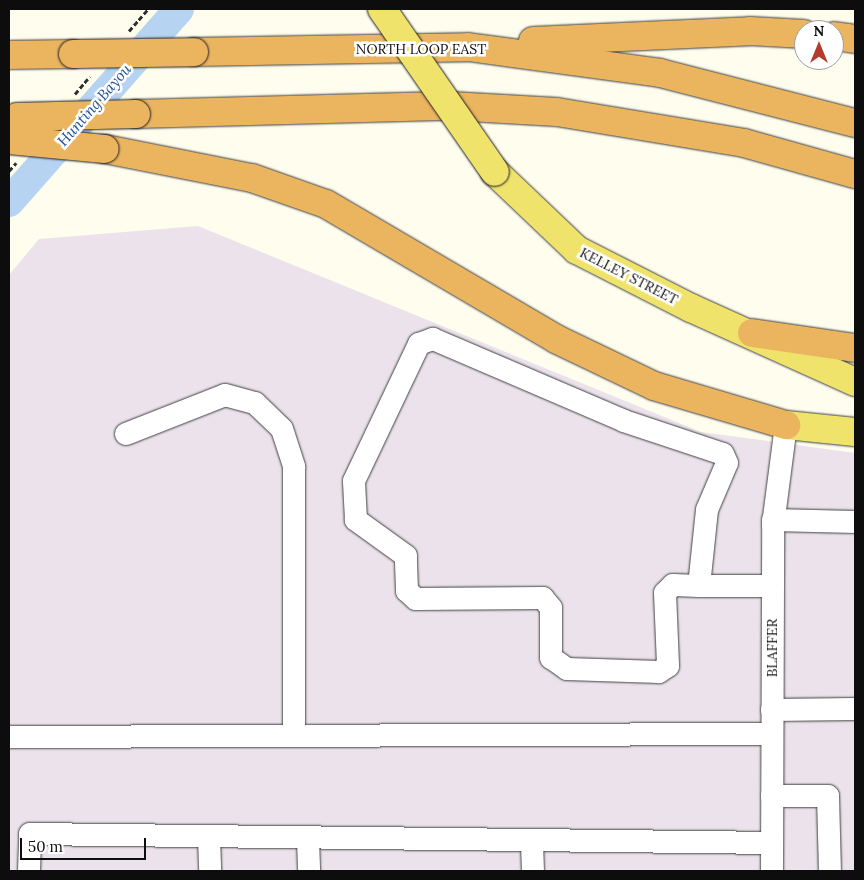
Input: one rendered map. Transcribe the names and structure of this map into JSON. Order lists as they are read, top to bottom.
{
  "streets": {
    "highway": ["NORTH LOOP EAST"],
    "main road": ["KELLEY STREET"],
    "street": ["BLAFFER"]
  },
  "water": ["Hunting Bayou"],
  "scale_bar": "50 m",
  "north": "top"
}
